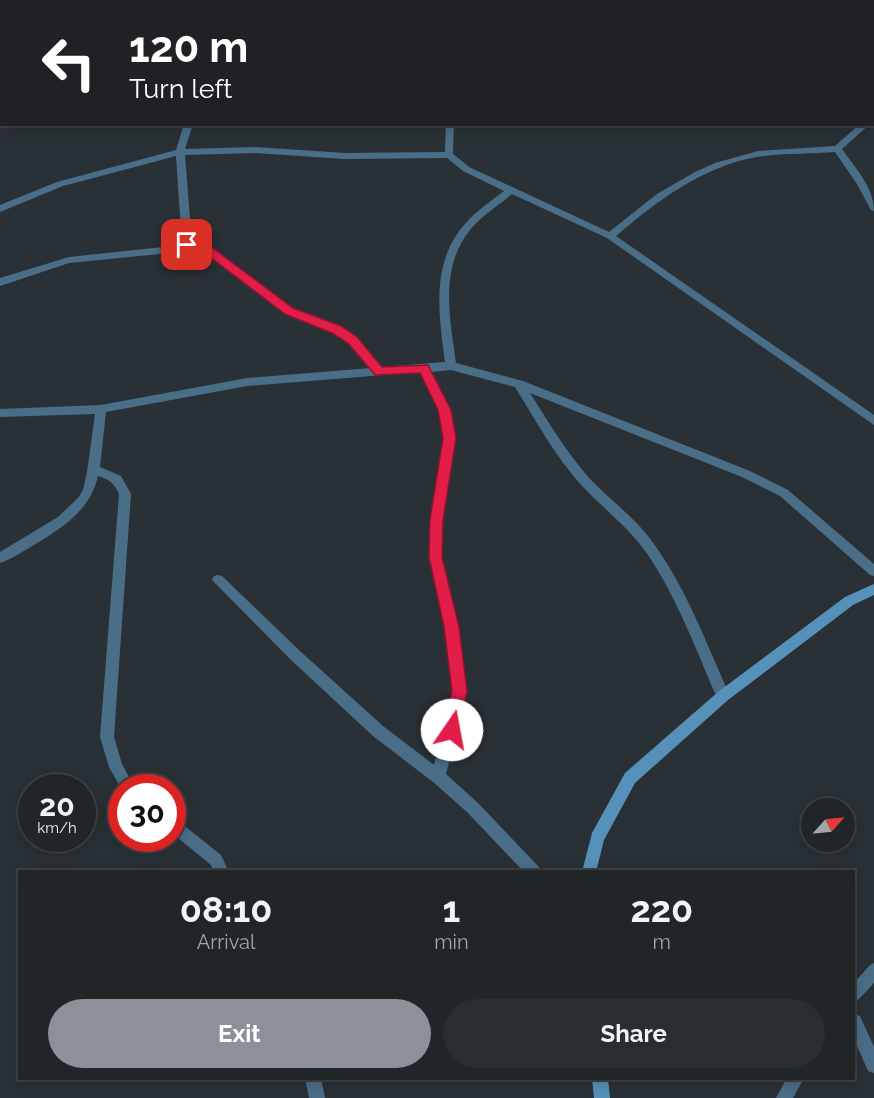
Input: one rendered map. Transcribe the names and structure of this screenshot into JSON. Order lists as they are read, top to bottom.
{
  "north": "top right",
  "page": {
    "turn": ["120 m", "Turn left"],
    "speed": "20 km/h",
    "limit": "30",
    "eta": [
      "08:10",
      "Arrival",
      "1",
      "min",
      "220",
      "m"
    ],
    "buttons": ["Exit", "Share"]
  }
}
